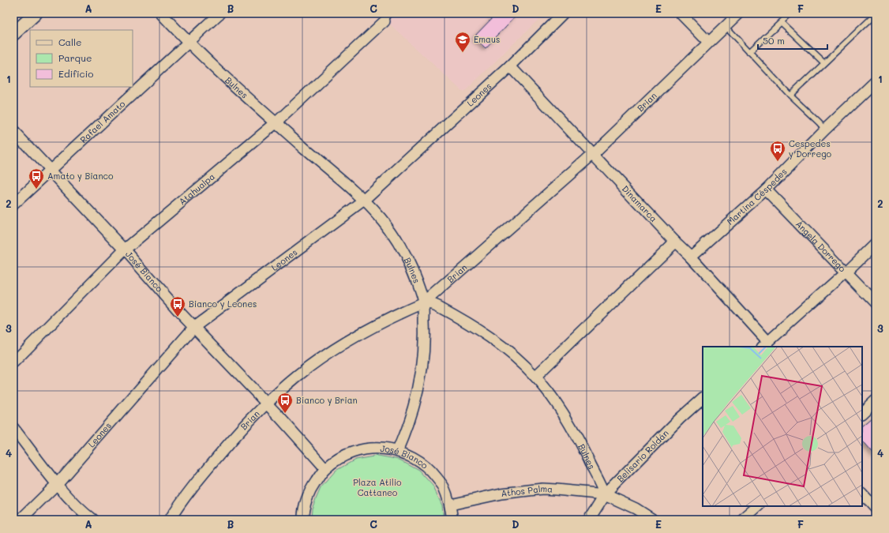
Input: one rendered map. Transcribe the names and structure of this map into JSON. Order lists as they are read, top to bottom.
{
  "streets": {
    "street": [
      "Bulnes",
      "Leones",
      "Brian",
      "Rafael Amato",
      "Atahualpa",
      "Martina Céspedes",
      "Dinamarca",
      "Ángela Dorrego",
      "José Bianco",
      "Belisario Roldán",
      "Athos Palma"
    ]
  },
  "crossings": [
    ["Bulnes", "Leones"],
    ["Bulnes", "Brian"],
    ["Bulnes", "Rafael Amato"],
    ["Bulnes", "Atahualpa"],
    ["Bulnes", "Belisario Roldán"],
    ["Bulnes", "Athos Palma"],
    ["Leones", "Dinamarca"],
    ["Leones", "José Bianco"],
    ["Brian", "Dinamarca"],
    ["Brian", "José Bianco"],
    ["Rafael Amato", "José Bianco"],
    ["Atahualpa", "José Bianco"],
    ["Martina Céspedes", "Dinamarca"],
    ["Martina Céspedes", "Ángela Dorrego"],
    ["José Bianco", "Athos Palma"],
    ["Belisario Roldán", "Athos Palma"]
  ],
  "parks": ["Plaza Atilio Cattaneo"],
  "places": {
    "school or university": ["Emaus"],
    "bus stop": [
      "Cespedes y Dorrego",
      "Amato y Bianco",
      "Bianco y Leones",
      "Bianco y Brian"
    ]
  },
  "legend": ["Calle", "Parque", "Edificio"],
  "scale_bar": "50 m",
  "grid": {
    "columns": [
      "A",
      "B",
      "C",
      "D",
      "E",
      "F"
    ],
    "rows": [
      "1",
      "2",
      "3",
      "4"
    ]
  }
}
